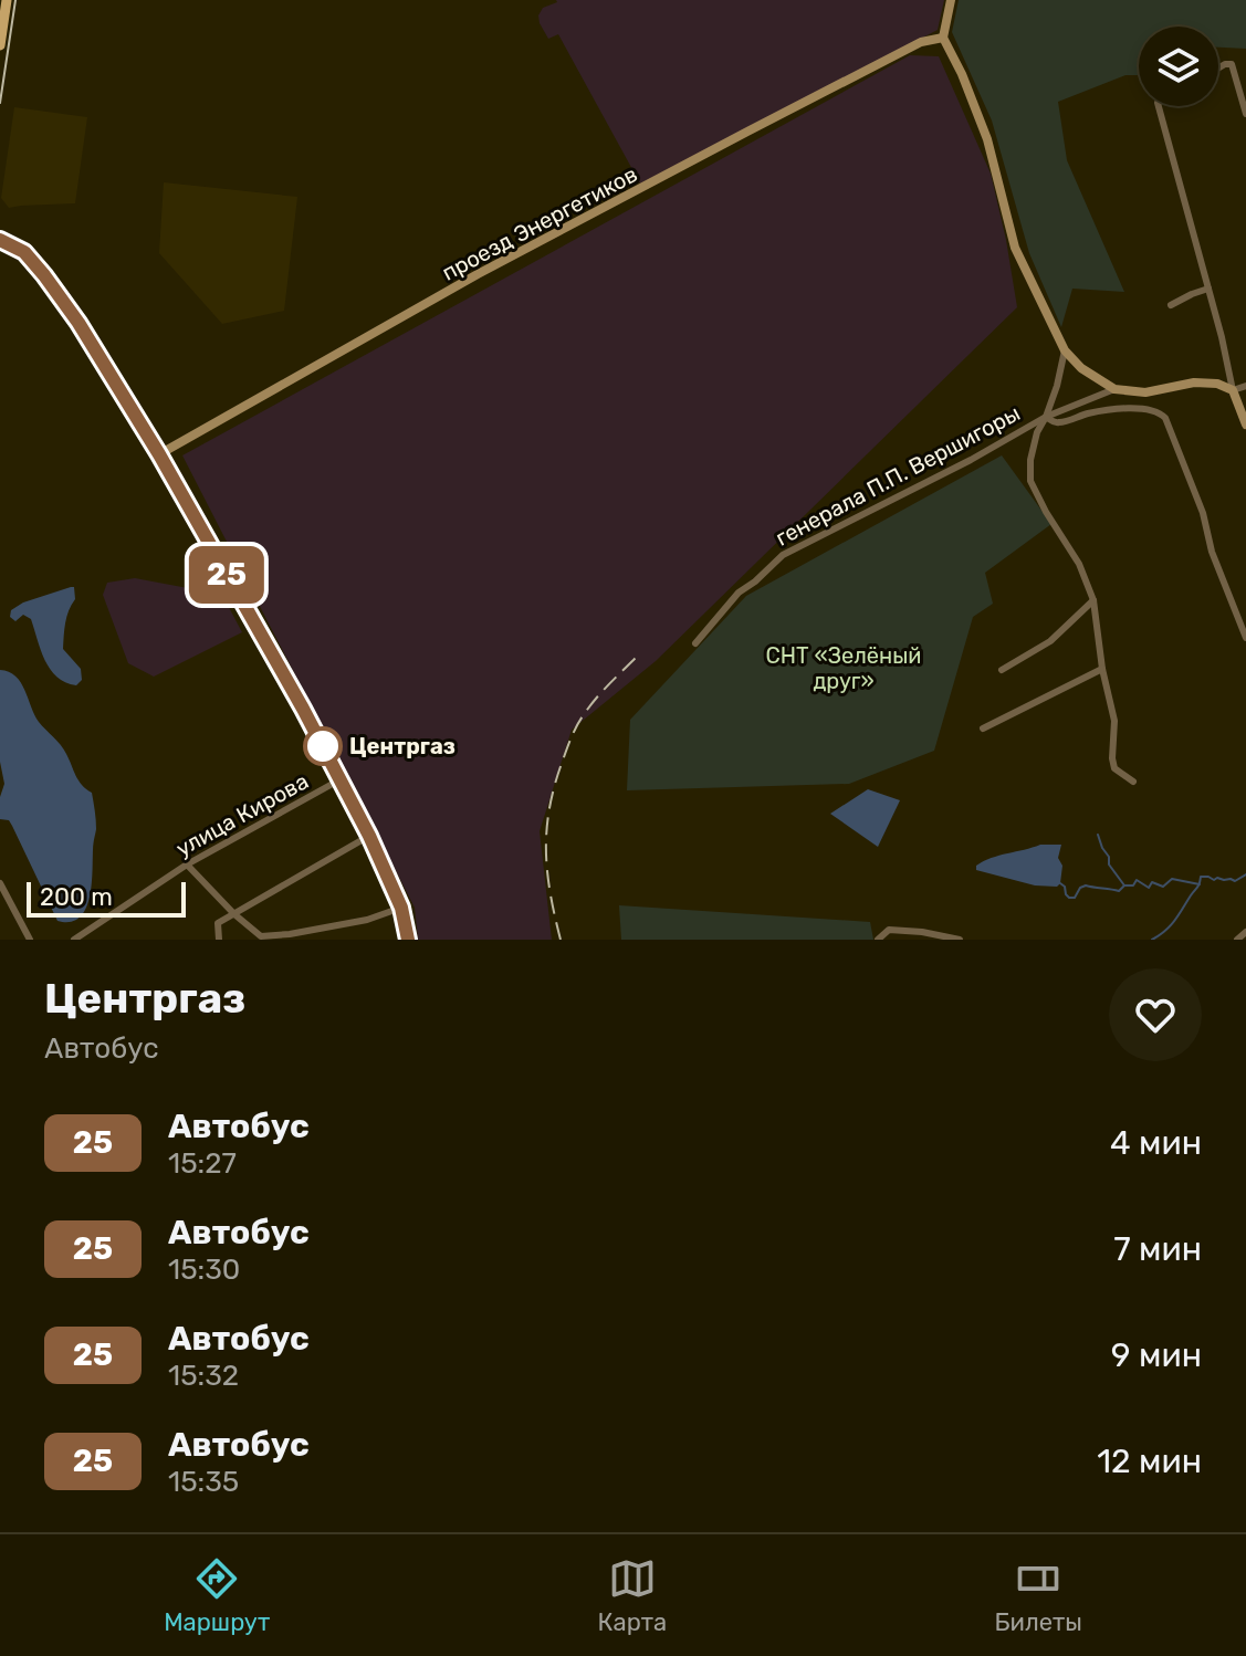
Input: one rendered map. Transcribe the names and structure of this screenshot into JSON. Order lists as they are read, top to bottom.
{
  "streets": {
    "street": ["проезд Энергетиков", "генерала П.П. Вершигоры", "улица Кирова"]
  },
  "parks": ["СНТ «Зелёный друг»"],
  "places": ["Центргаз"],
  "lines": ["bus line 25"],
  "scale_bar": "200 m",
  "page": {
    "on_map": "25",
    "scale": "200 m",
    "heading": ["Центргаз", "Автобус"],
    "list": [
      {
        "mark": "25",
        "name": "Автобус",
        "note": "15:27",
        "value": "4 мин"
      },
      {
        "mark": "25",
        "name": "Автобус",
        "note": "15:30",
        "value": "7 мин"
      },
      {
        "mark": "25",
        "name": "Автобус",
        "note": "15:32",
        "value": "9 мин"
      },
      {
        "mark": "25",
        "name": "Автобус",
        "note": "15:35",
        "value": "12 мин"
      }
    ],
    "tabs": ["Маршрут", "Карта", "Билеты"]
  }
}
